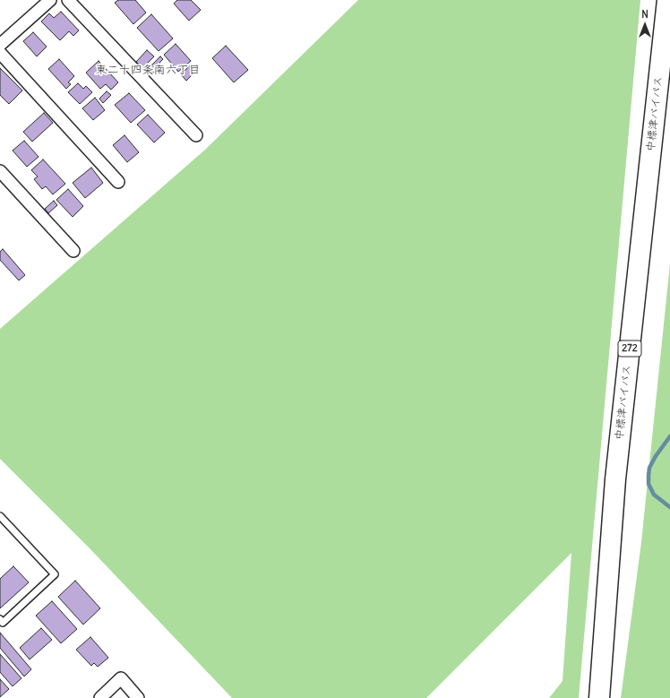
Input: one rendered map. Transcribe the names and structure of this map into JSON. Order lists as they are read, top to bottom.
{
  "streets": {
    "highway": ["中標津バイパス", "272"]
  },
  "districts": ["東二十四条南六丁目"],
  "north": "top"
}
